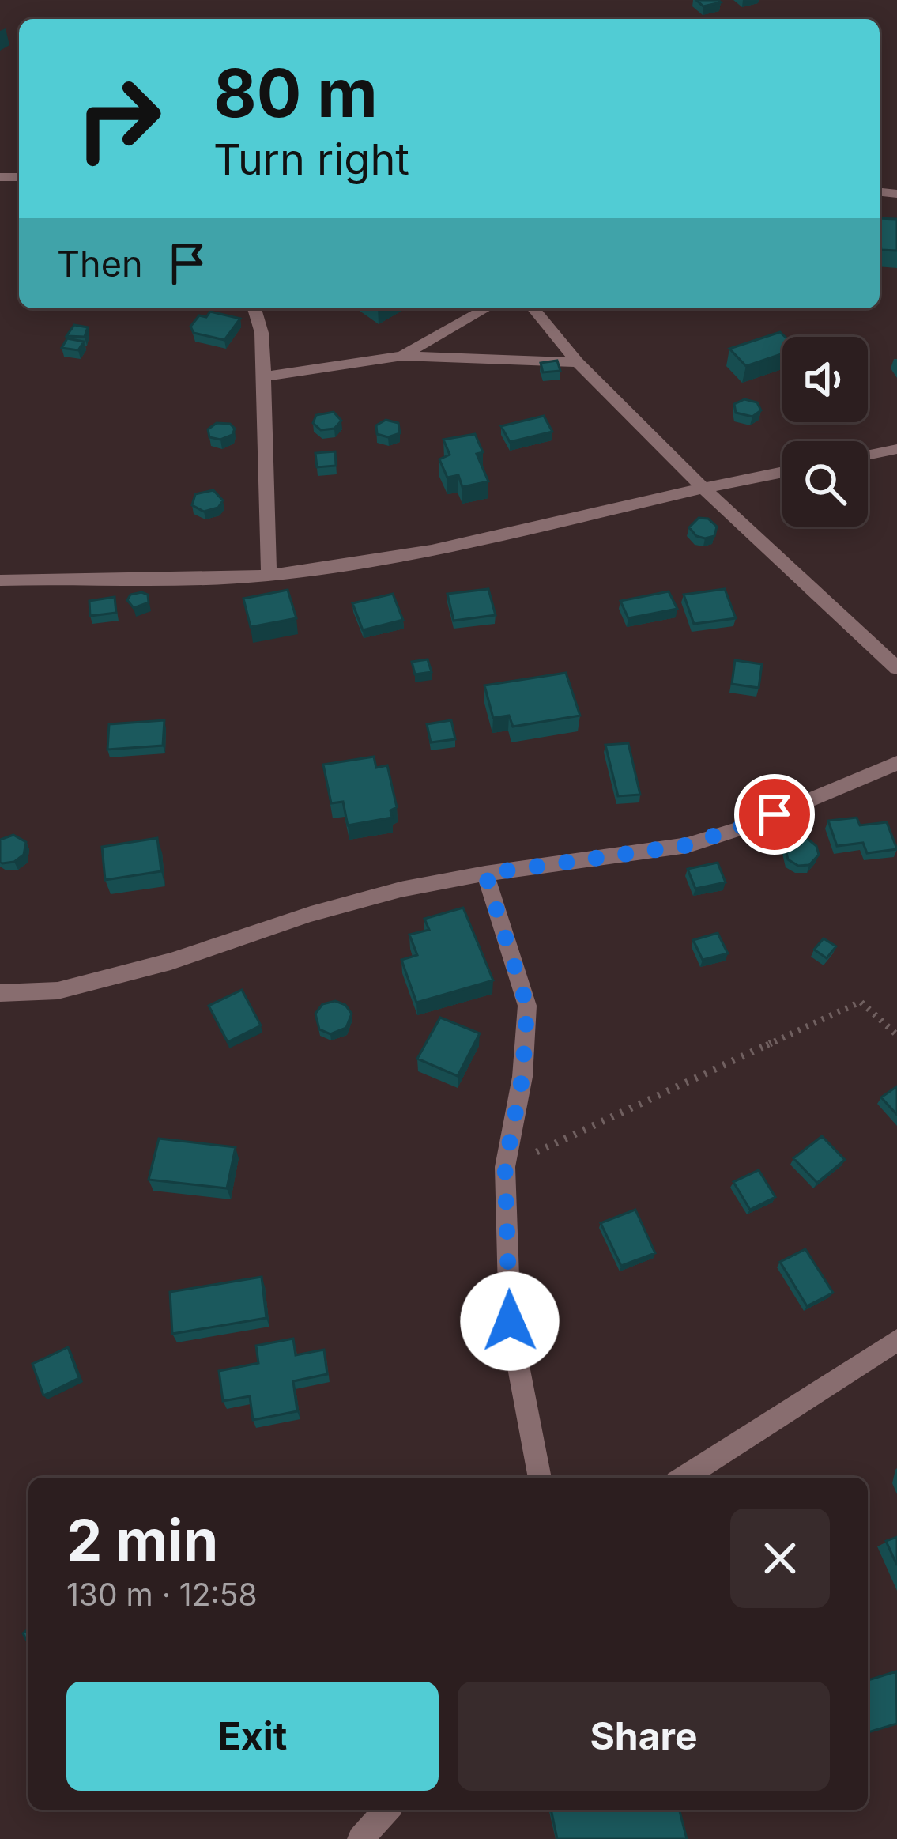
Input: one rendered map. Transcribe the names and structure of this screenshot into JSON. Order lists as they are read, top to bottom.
{
  "page": {
    "turn": ["80 m", "Turn right"],
    "then": "Then",
    "heading": ["2 min", "130 m · 12:58"],
    "buttons": ["Exit", "Share"]
  }
}
